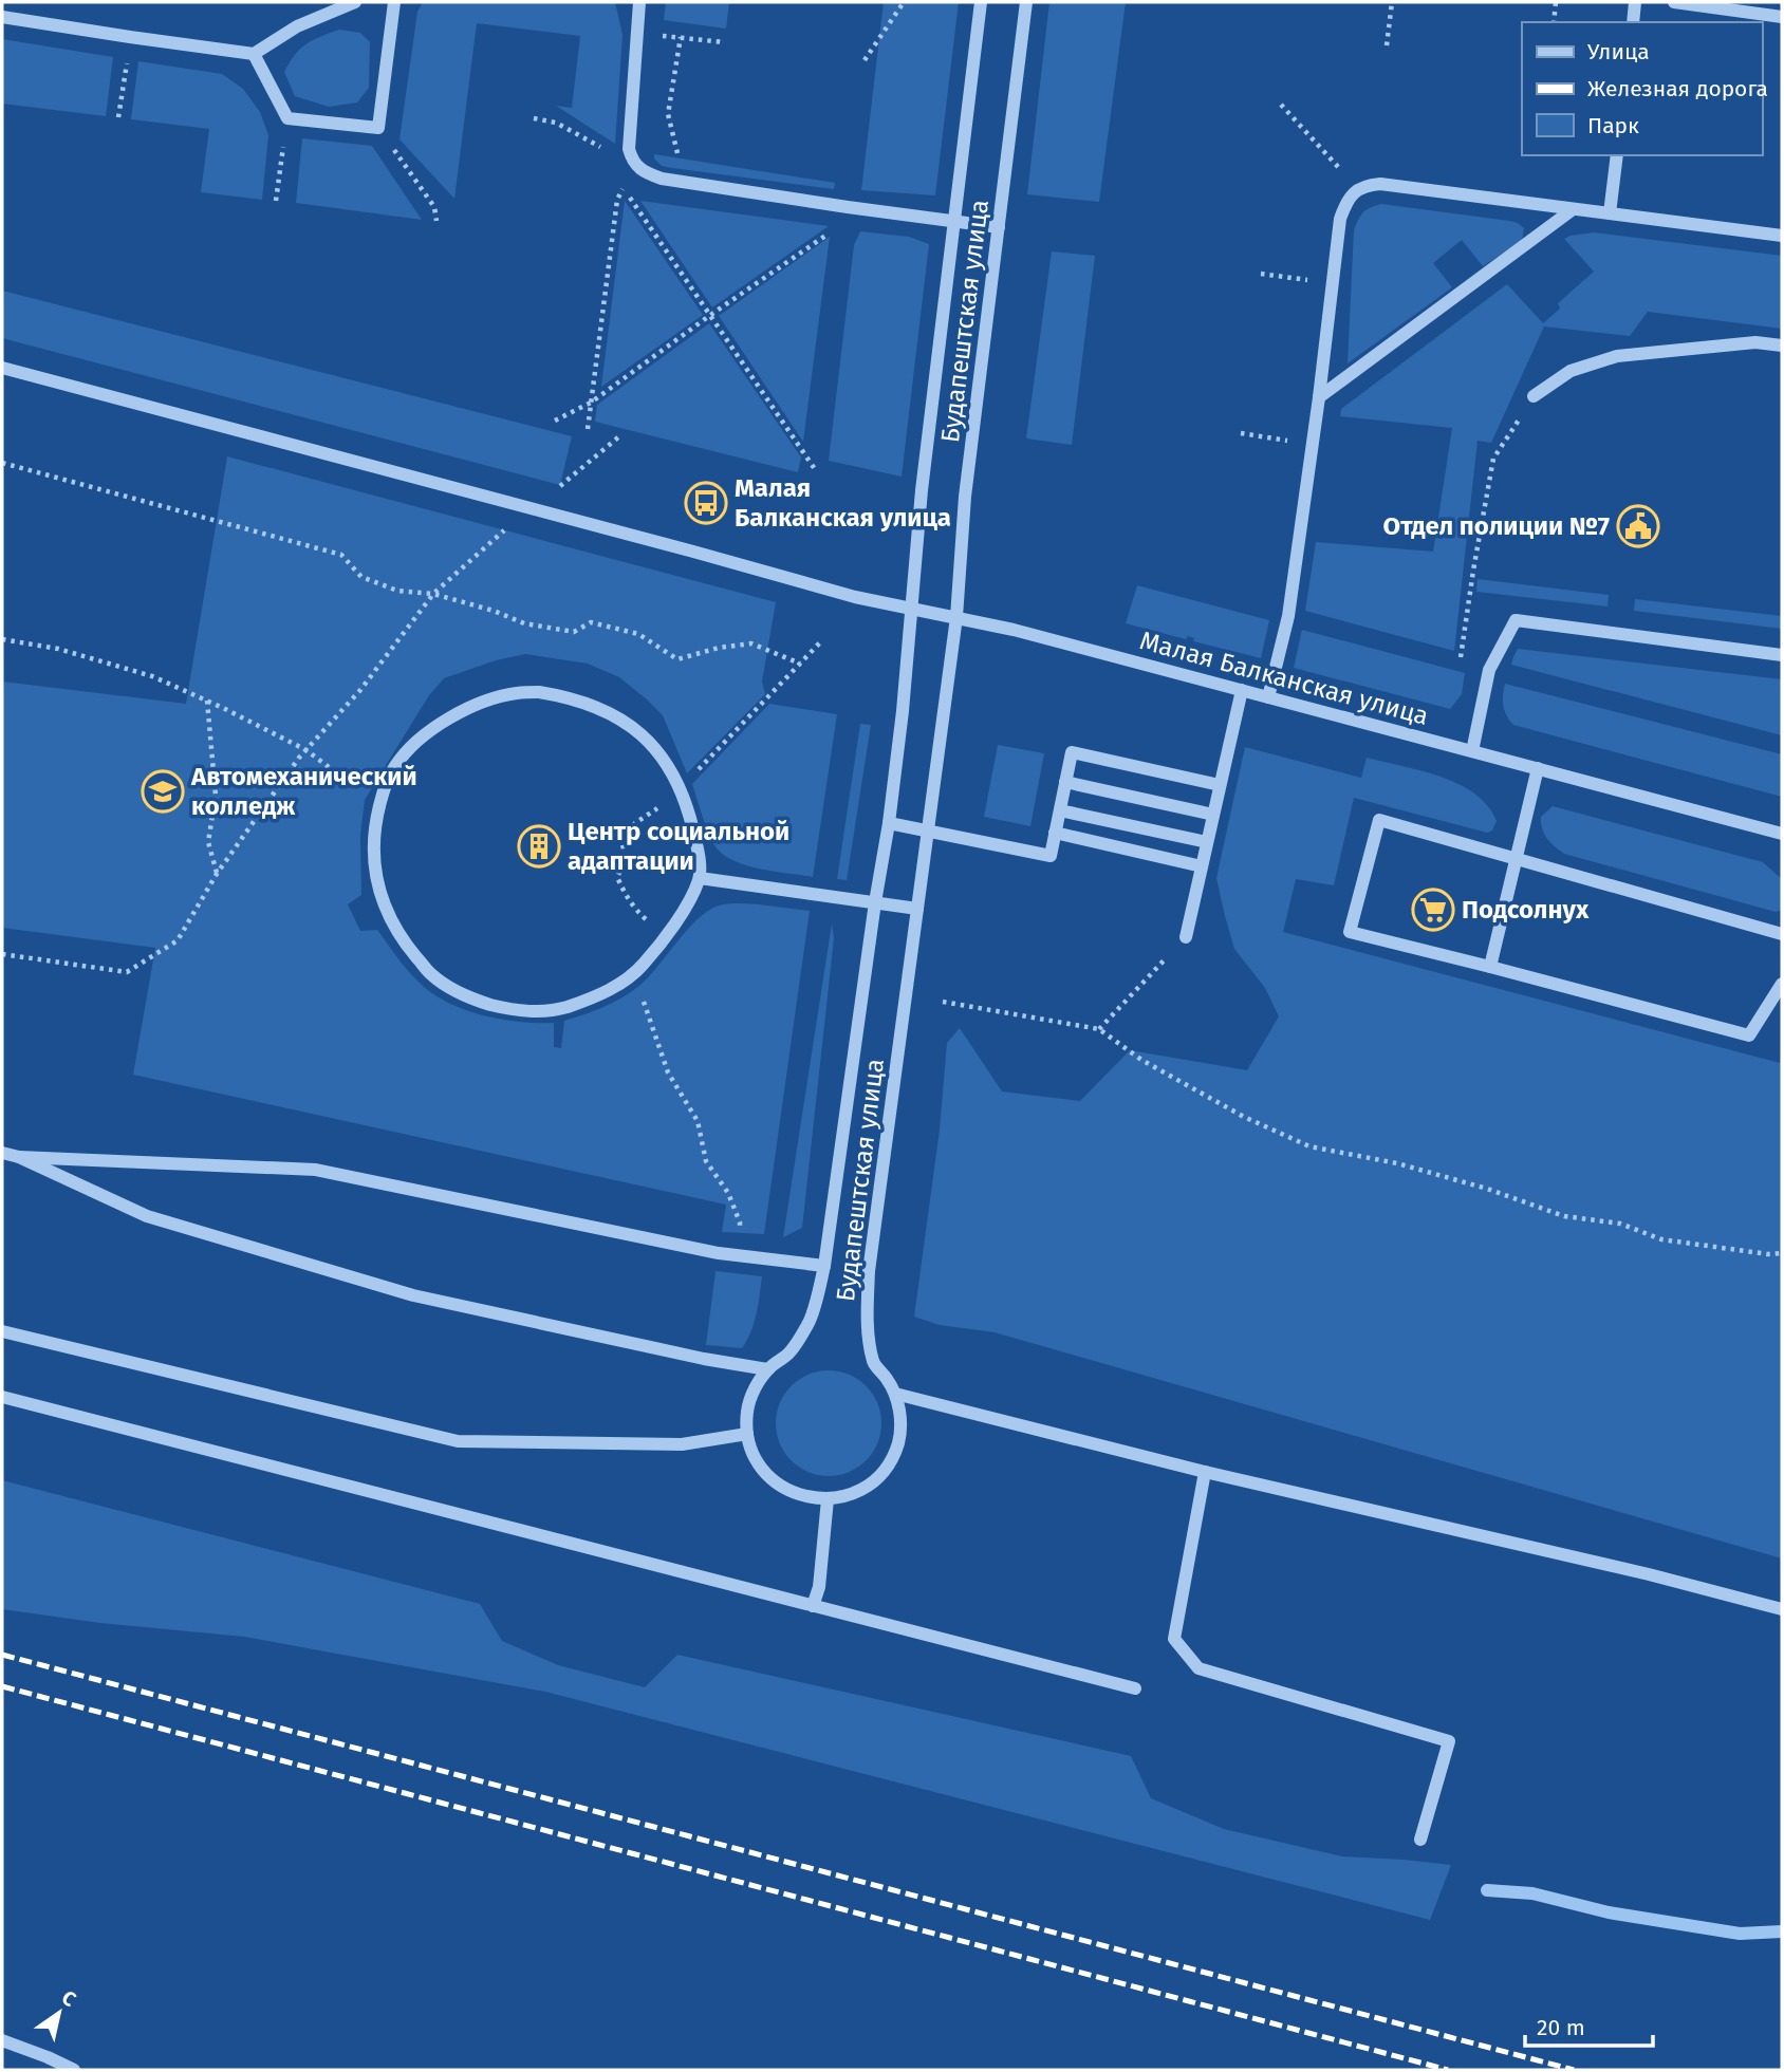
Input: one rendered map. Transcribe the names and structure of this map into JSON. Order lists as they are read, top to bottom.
{
  "streets": {
    "street": ["Будапештская улица", "Малая Балканская улица"]
  },
  "crossings": [
    ["Будапештская улица", "Малая Балканская улица"]
  ],
  "places": {
    "bus stop": ["Малая Балканская улица"],
    "public building": ["Отдел полиции №7"],
    "school or university": ["Автомеханический колледж"],
    "building": ["Центр социальной адаптации"],
    "supermarket": ["Подсолнух"]
  },
  "legend": ["Улица", "Железная дорога", "Парк"],
  "scale_bar": "20 m",
  "north": "top right"
}
